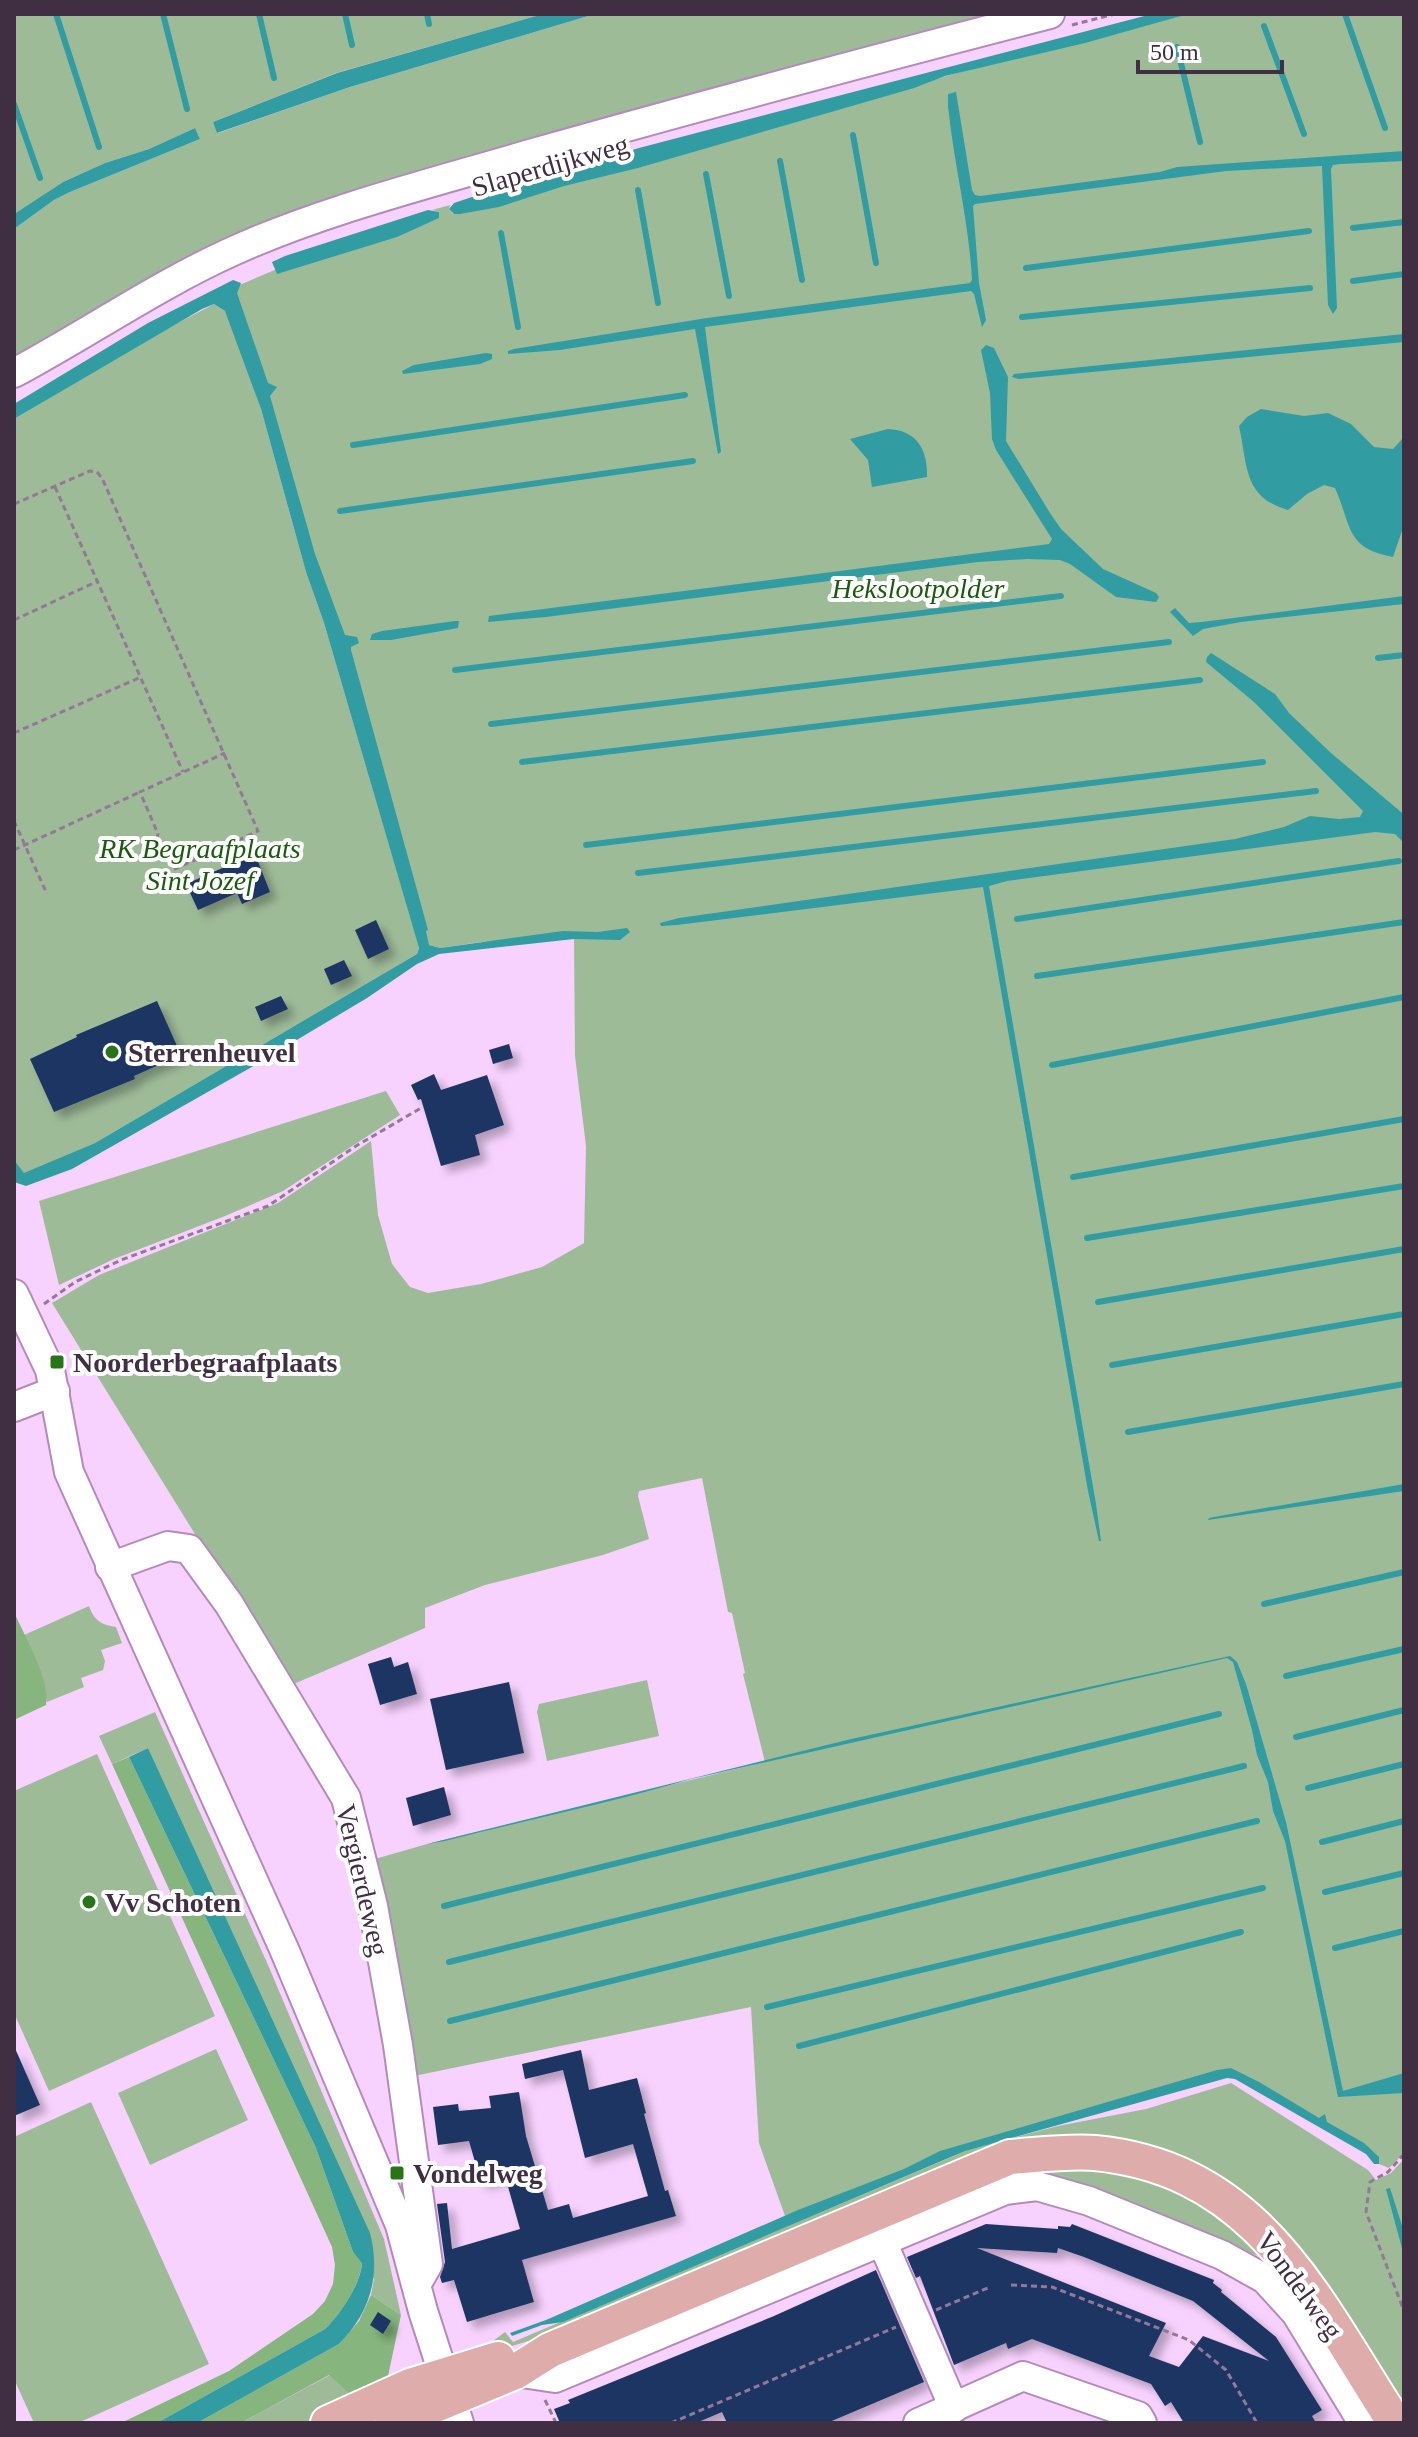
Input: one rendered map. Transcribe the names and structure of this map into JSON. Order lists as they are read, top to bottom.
{
  "streets": {
    "main road": ["Vondelweg"],
    "street": ["Slaperdijkweg", "Vergierdeweg"]
  },
  "parks": ["Hekslootpolder", "RK Begraafplaats Sint Jozef"],
  "places": {
    "other": ["Sterrenheuvel", "Vv Schoten"],
    "transit": ["Noorderbegraafplaats", "Vondelweg"]
  },
  "scale_bar": "50 m"
}
